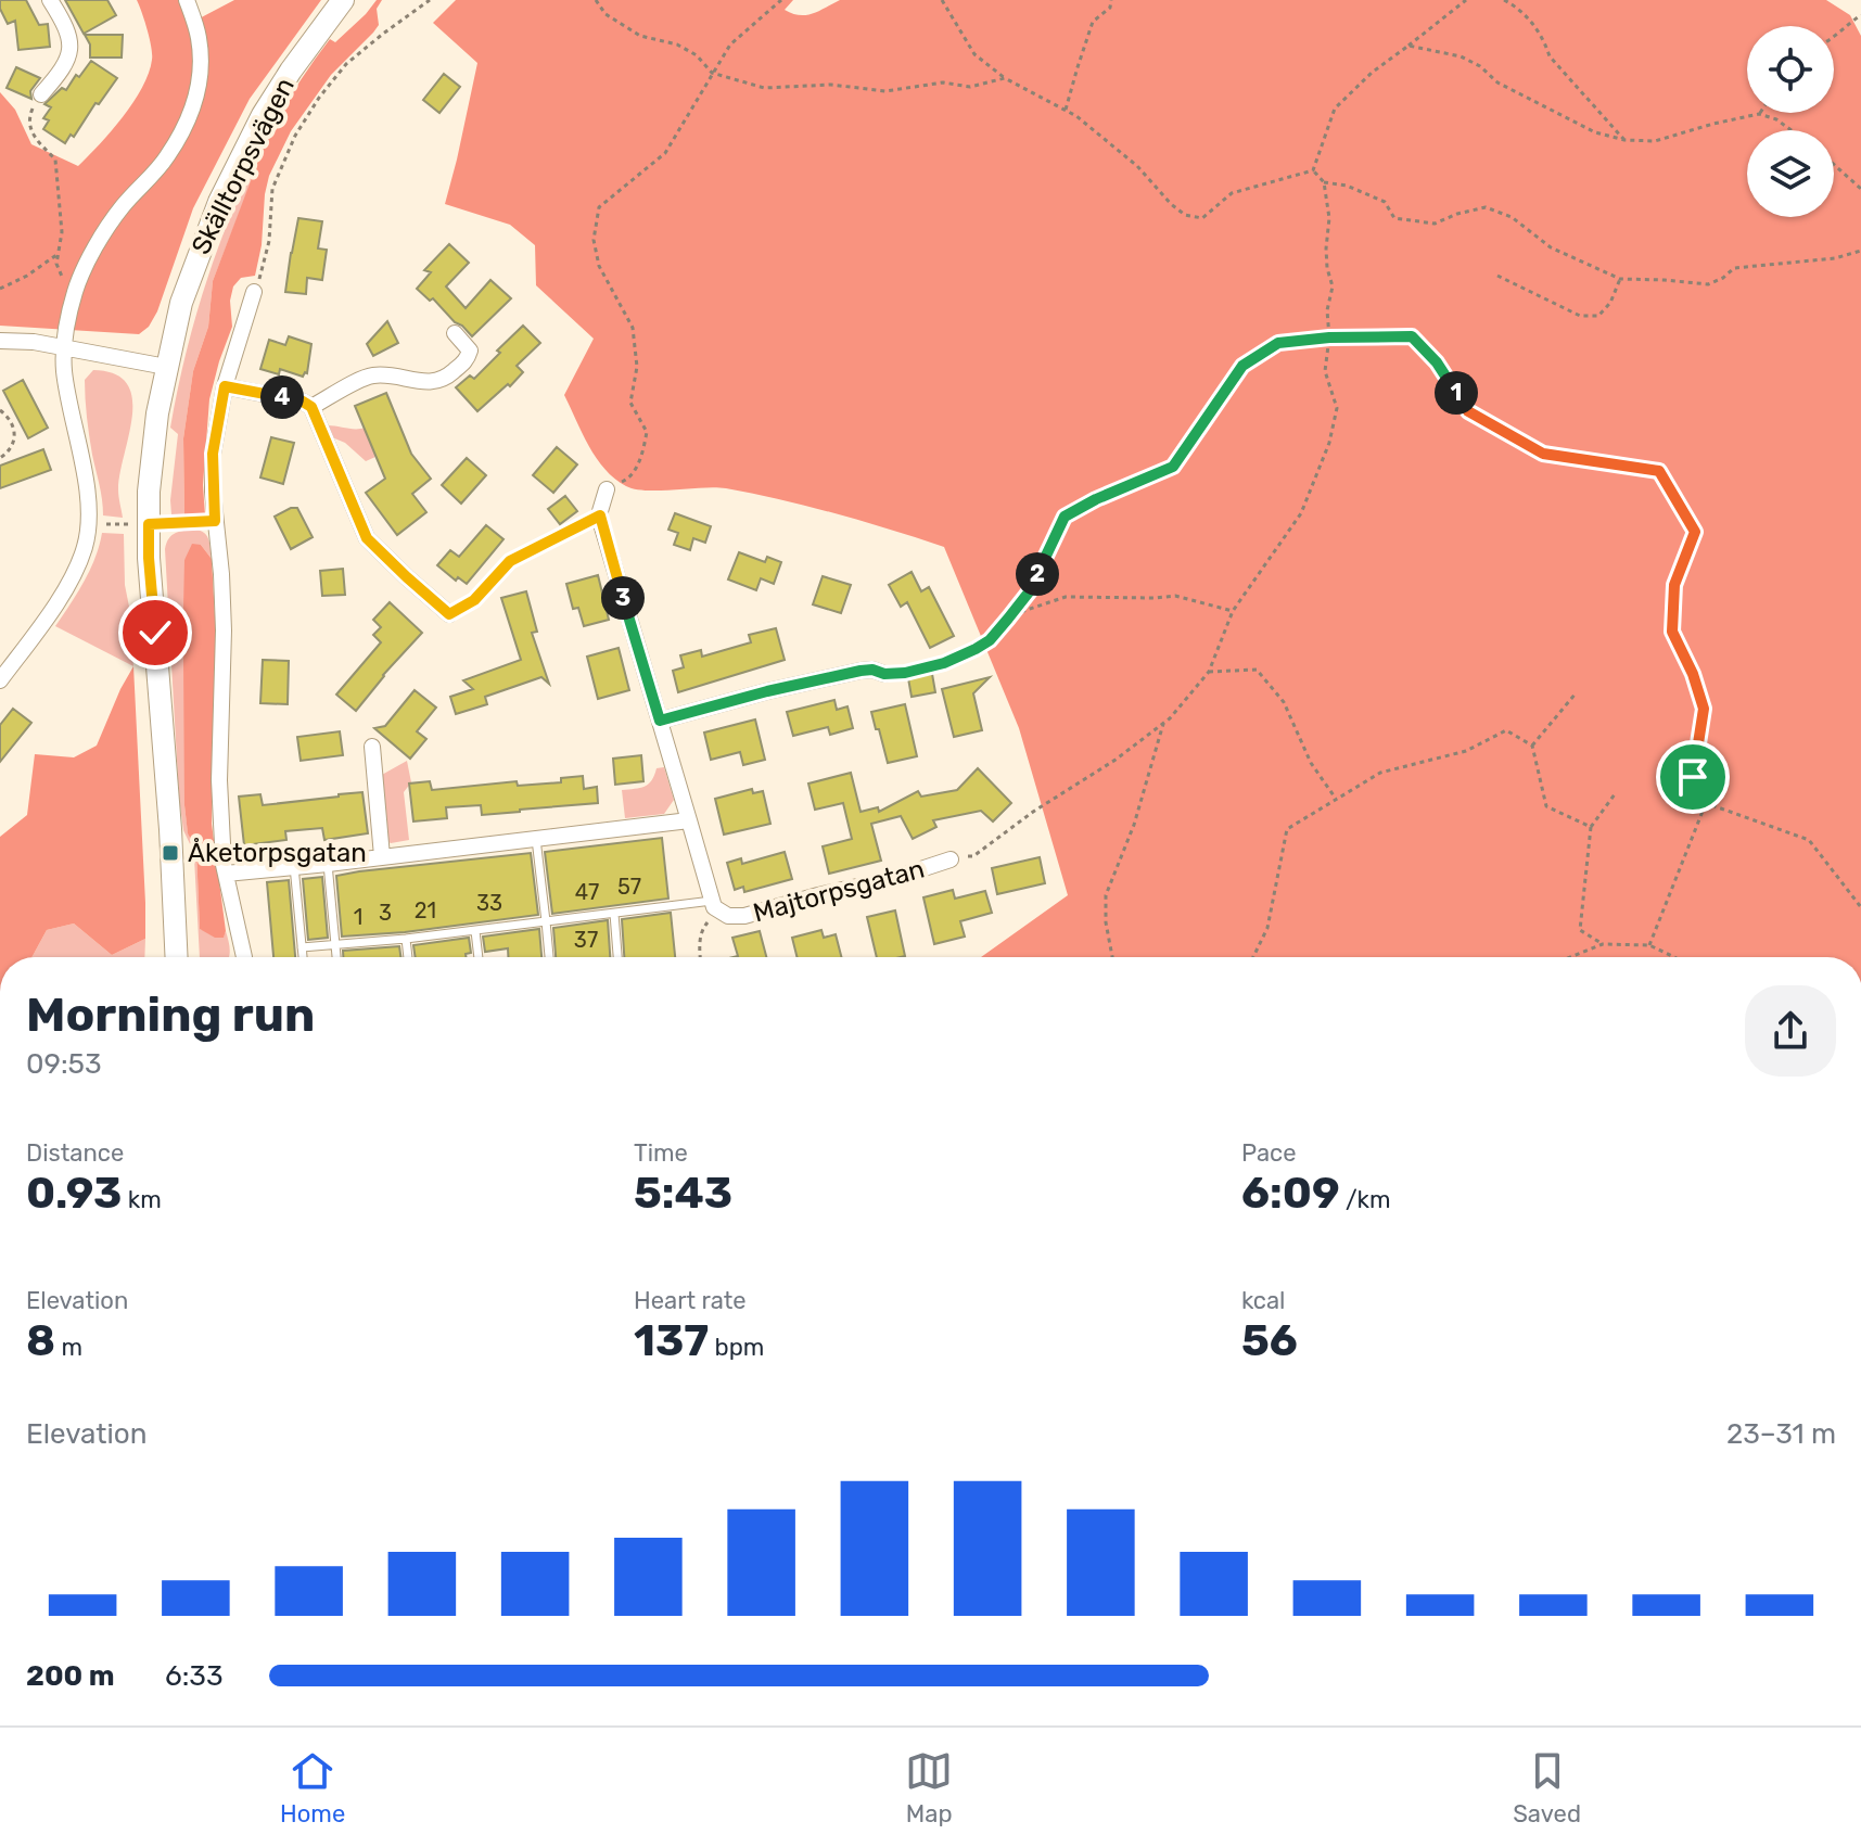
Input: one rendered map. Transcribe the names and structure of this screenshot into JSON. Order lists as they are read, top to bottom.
{
  "streets": {
    "street": ["Skälltorpsvägen", "Majtorpsgatan"]
  },
  "places": {
    "transit": ["Åketorpsgatan"]
  },
  "house_numbers": [
    "57",
    "47",
    "33",
    "21",
    "3",
    "1",
    "37"
  ],
  "page": {
    "pins": [
      "1",
      "4",
      "2",
      "3"
    ],
    "heading": ["Morning run", "09:53"],
    "stats": [
      ["Distance", "0.93 km"],
      ["Time", "5:43"],
      ["Pace", "6:09 /km"],
      ["Elevation", "8 m"],
      ["Heart rate", "137 bpm"],
      ["kcal", "56"]
    ],
    "chart": ["Elevation", "23–31 m"],
    "list": [
      {
        "name": "200 m",
        "note": "6:33"
      }
    ],
    "tabs": ["Home", "Map", "Saved"]
  }
}
